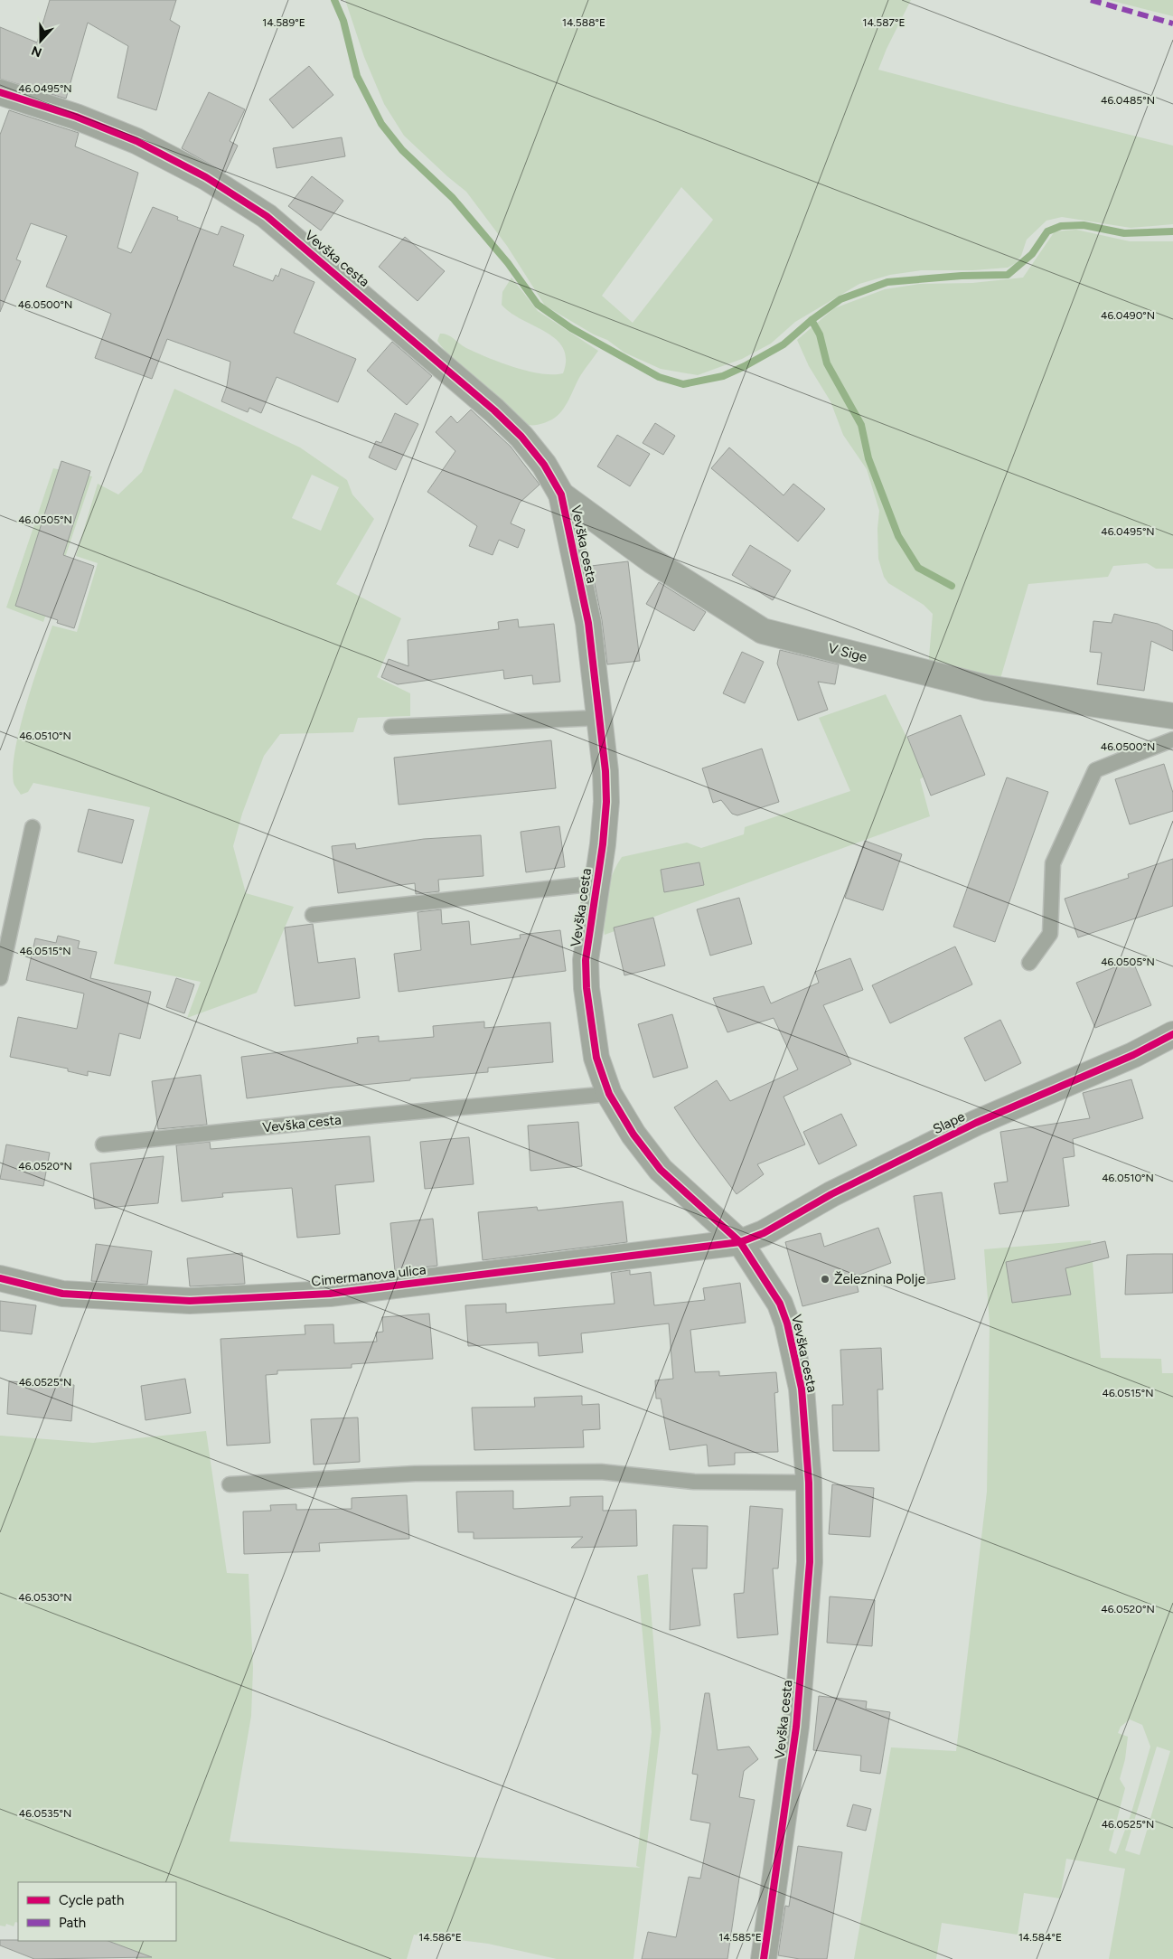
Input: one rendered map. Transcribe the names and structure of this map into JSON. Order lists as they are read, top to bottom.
{
  "streets": {
    "street": [
      "Vevška cesta",
      "V Sige",
      "Slape",
      "Cimermanova ulica"
    ]
  },
  "crossings": [
    ["Vevška cesta", "V Sige"],
    ["Vevška cesta", "Slape"],
    ["Vevška cesta", "Cimermanova ulica"],
    ["Slape", "Cimermanova ulica"]
  ],
  "places": ["Železnina Polje"],
  "legend": ["Cycle path", "Path"],
  "north": "bottom",
  "coordinates": [
    "14.588°E",
    "14.589°E",
    "14.587°E",
    "46.0495°N",
    "46.0485°N",
    "46.0500°N",
    "46.0490°N",
    "46.0505°N",
    "46.0510°N",
    "46.0515°N",
    "46.0520°N",
    "46.0525°N",
    "46.0530°N",
    "46.0535°N",
    "14.586°E",
    "14.585°E",
    "14.584°E"
  ]
}
